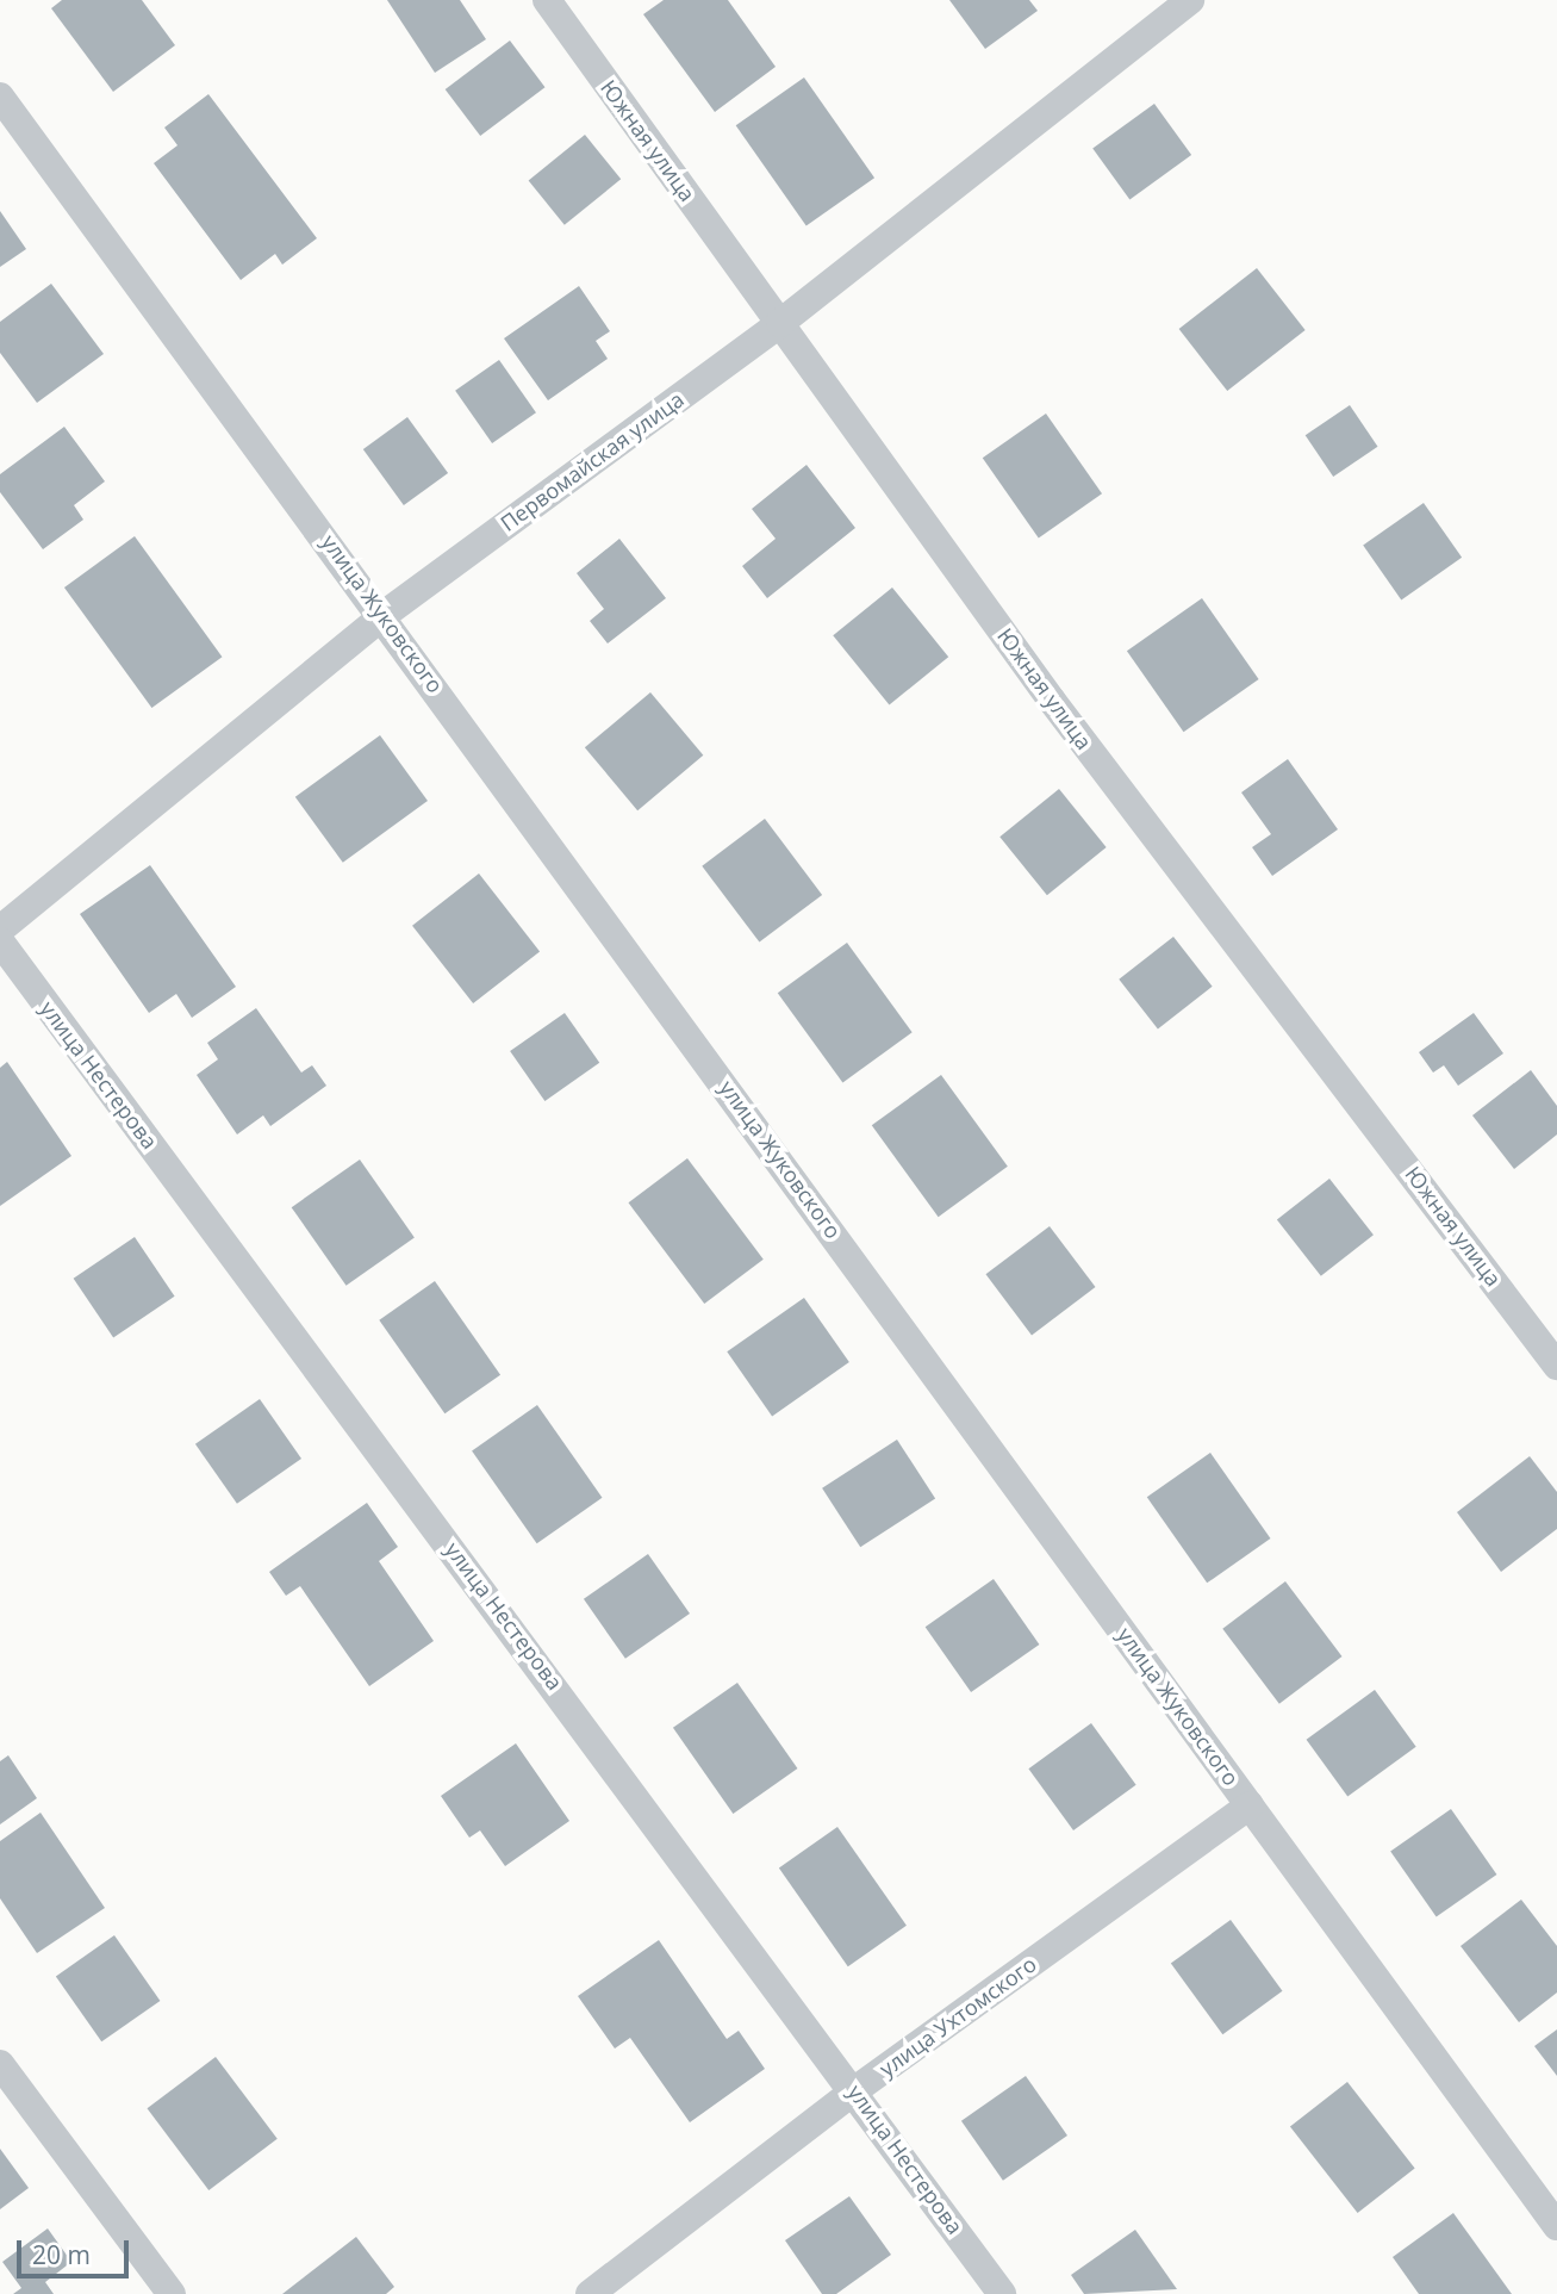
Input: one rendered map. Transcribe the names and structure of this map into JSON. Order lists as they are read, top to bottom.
{
  "streets": {
    "street": [
      "Южная улица",
      "Первомайская улица",
      "улица Жуковского",
      "улица Нестерова",
      "улица Ухтомского"
    ]
  },
  "crossings": [
    ["Южная улица", "Первомайская улица"],
    ["Первомайская улица", "улица Жуковского"],
    ["улица Жуковского", "улица Ухтомского"],
    ["улица Нестерова", "улица Ухтомского"]
  ],
  "scale_bar": "20 m"
}
